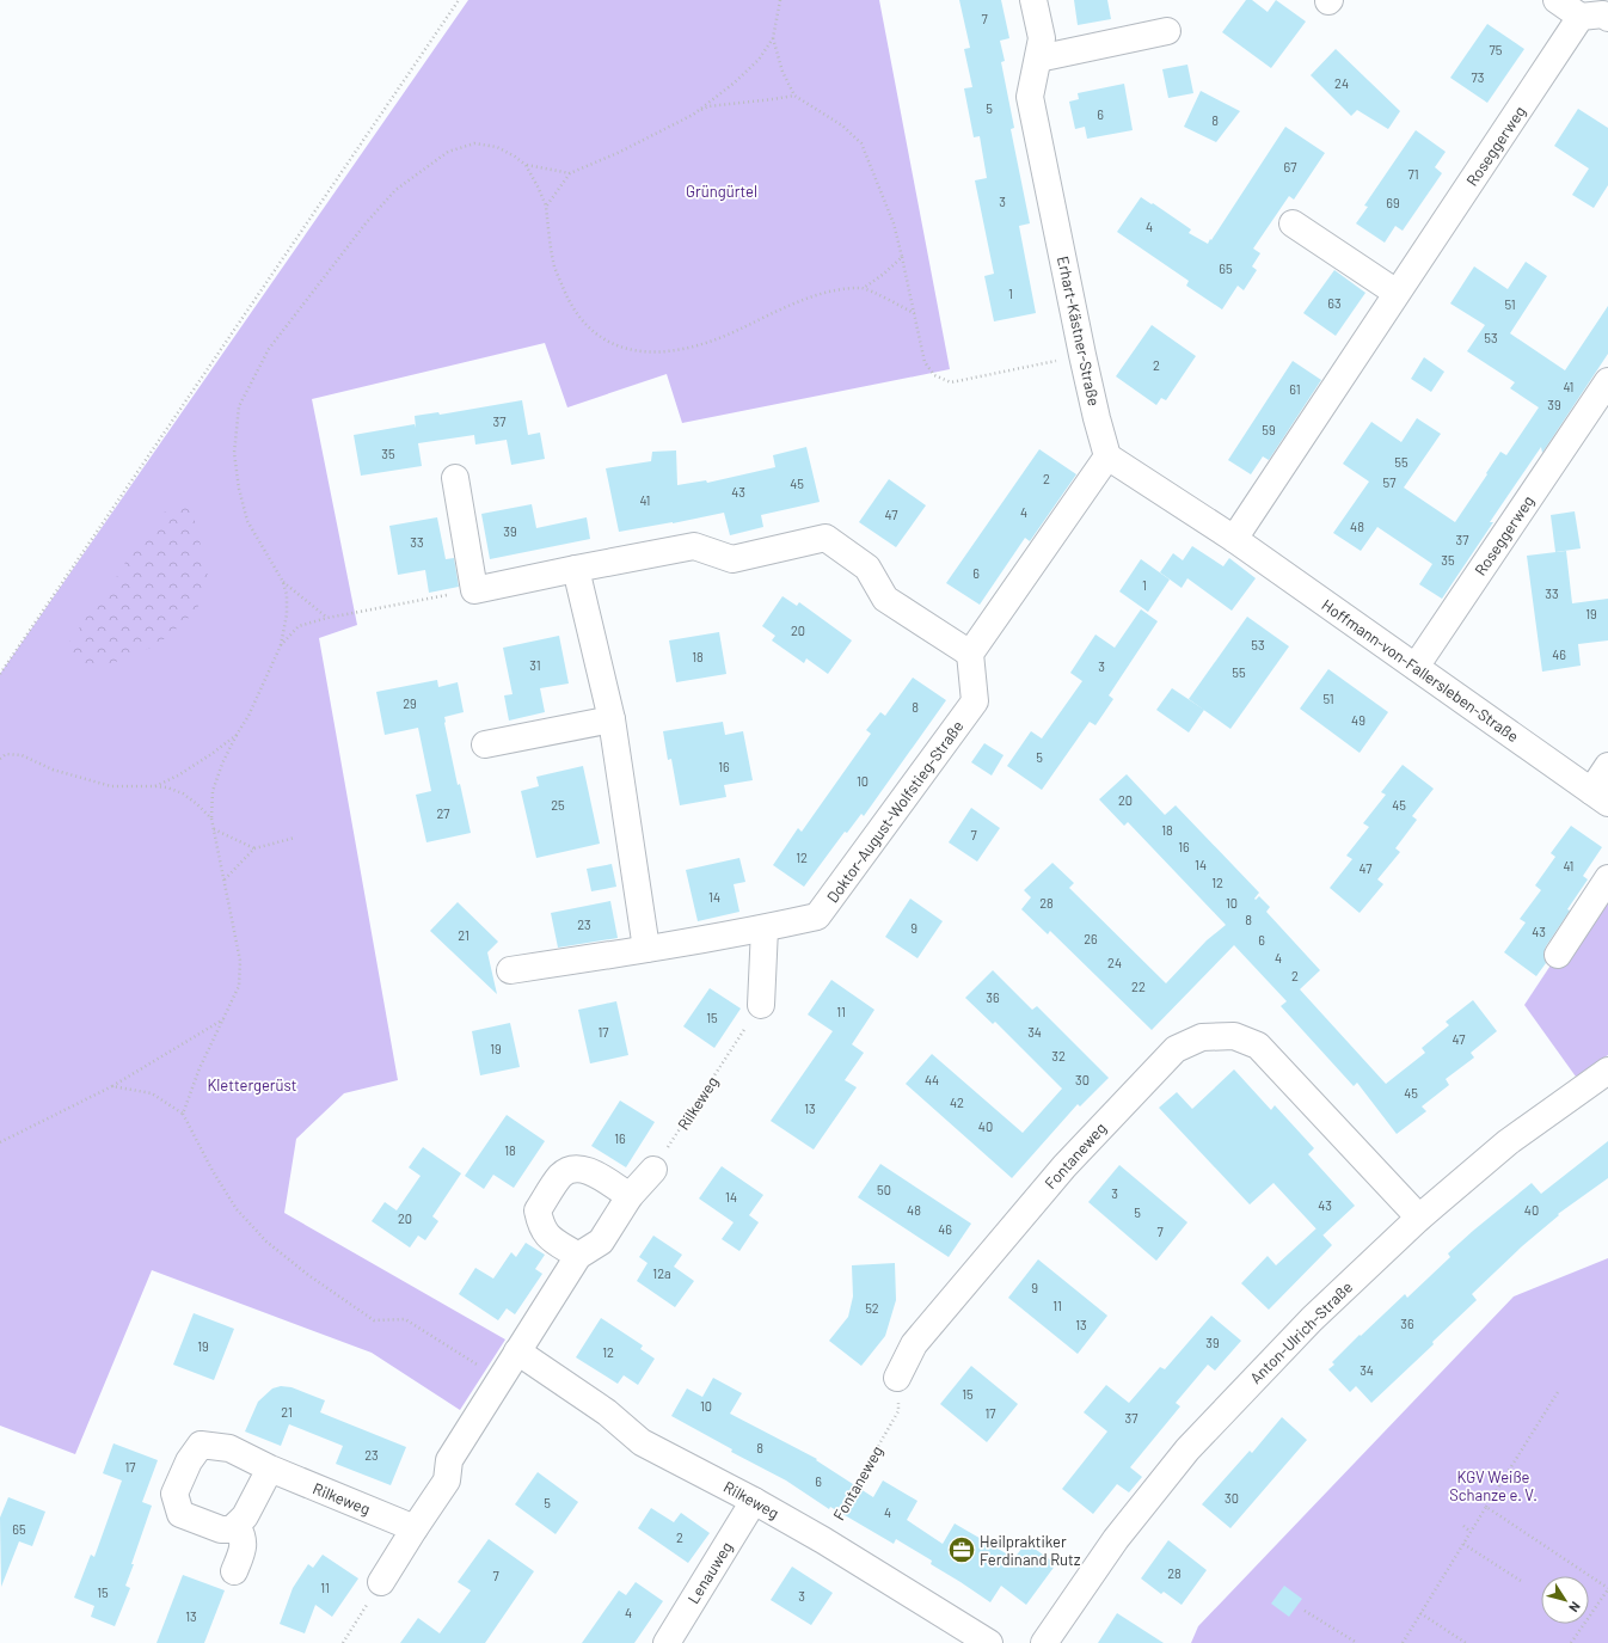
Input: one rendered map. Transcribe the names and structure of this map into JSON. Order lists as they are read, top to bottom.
{
  "streets": {
    "street": [
      "Roseggerweg",
      "Erhart-Kästner-Straße",
      "Hoffmann-von-Fallersleben-Straße",
      "Doktor-August-Wolfstieg-Straße",
      "Rilkeweg",
      "Fontaneweg",
      "Anton-Ulrich-Straße",
      "Lenauweg"
    ]
  },
  "crossings": [
    ["Roseggerweg", "Hoffmann-von-Fallersleben-Straße"],
    ["Rilkeweg", "Fontaneweg"],
    ["Rilkeweg", "Lenauweg"],
    ["Fontaneweg", "Anton-Ulrich-Straße"]
  ],
  "parks": ["Grüngürtel", "Klettergerüst", "KGV Weiße Schanze e. V."],
  "places": {
    "office": ["Heilpraktiker Ferdinand Rutz"]
  },
  "house_numbers": [
    "7",
    "75",
    "73",
    "24",
    "5",
    "6",
    "8",
    "67",
    "71",
    "3",
    "69",
    "4",
    "65",
    "1",
    "63",
    "51",
    "53",
    "2",
    "41",
    "61",
    "39",
    "37",
    "59",
    "35",
    "55",
    "2",
    "57",
    "45",
    "43",
    "41",
    "4",
    "47",
    "48",
    "39",
    "37",
    "33",
    "35",
    "6",
    "1",
    "33",
    "19",
    "20",
    "53",
    "46",
    "18",
    "31",
    "3",
    "55",
    "51",
    "29",
    "8",
    "49",
    "5",
    "16",
    "10",
    "20",
    "25",
    "45",
    "27",
    "18",
    "7",
    "16",
    "12",
    "14",
    "41",
    "47",
    "12",
    "14",
    "28",
    "10",
    "8",
    "23",
    "9",
    "43",
    "21",
    "26",
    "6",
    "4",
    "24",
    "2",
    "22",
    "36",
    "11",
    "15",
    "17",
    "34",
    "47",
    "19",
    "32",
    "44",
    "30",
    "45",
    "42",
    "13",
    "40",
    "16",
    "18",
    "50",
    "3",
    "14",
    "43",
    "48",
    "40",
    "5",
    "20",
    "46",
    "7",
    "12a",
    "9",
    "11",
    "52",
    "36",
    "13",
    "39",
    "19",
    "12",
    "34",
    "15",
    "10",
    "21",
    "17",
    "37",
    "8",
    "23",
    "17",
    "6",
    "30",
    "5",
    "4",
    "65",
    "2",
    "28",
    "7",
    "11",
    "15",
    "3",
    "4",
    "13"
  ],
  "north": "bottom right"
}
